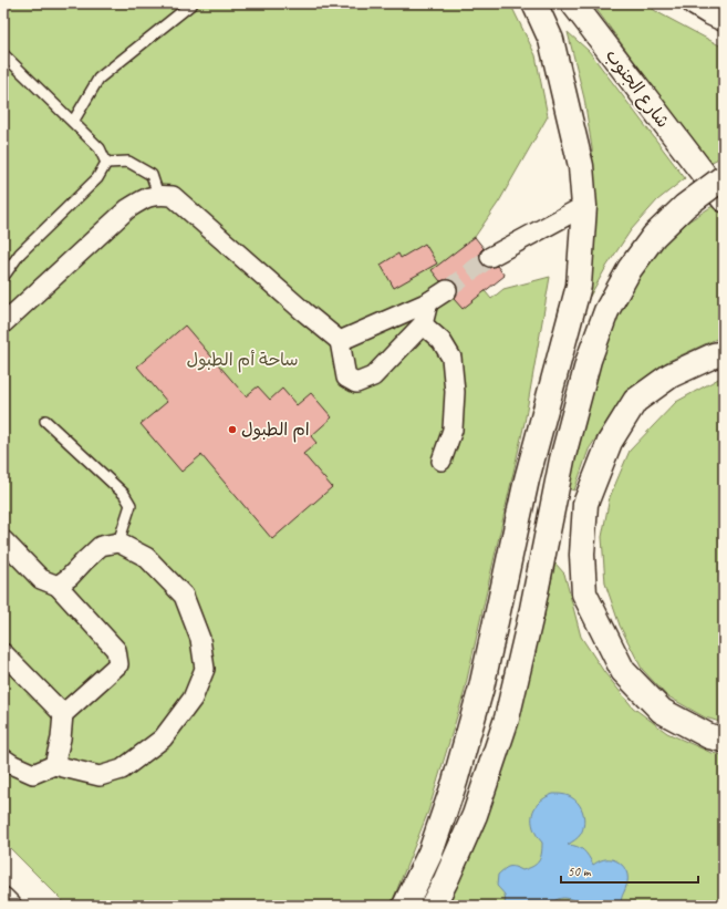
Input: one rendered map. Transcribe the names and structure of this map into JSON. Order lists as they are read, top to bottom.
{
  "streets": {
    "main road": ["شارع الجنوب"]
  },
  "parks": ["ساحة أم الطبول"],
  "places": ["ام الطبول"],
  "scale_bar": "50 m"
}
